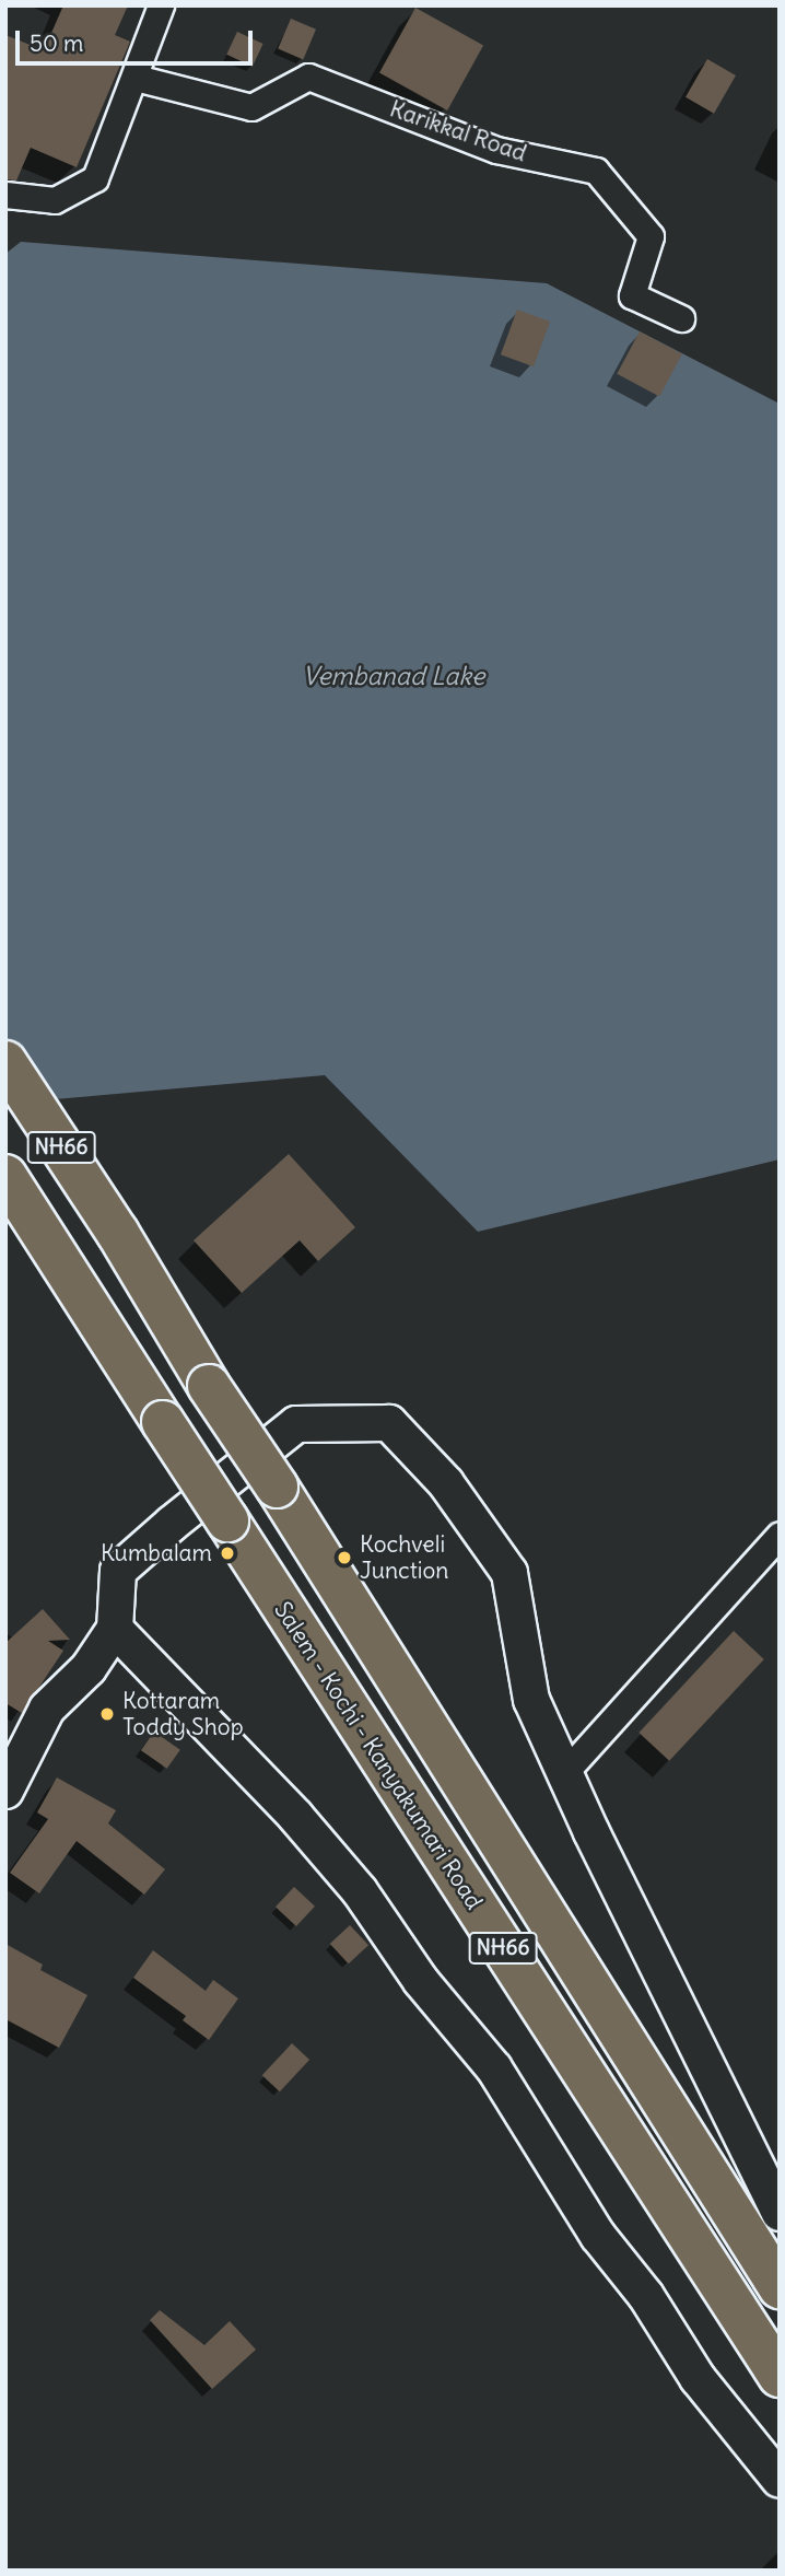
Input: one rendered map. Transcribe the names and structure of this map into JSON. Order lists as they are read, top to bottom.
{
  "streets": {
    "highway": ["NH66", "Salem - Kochi - Kanyakumari Road"],
    "street": ["Karikkal Road"]
  },
  "water": ["Vembanad Lake"],
  "places": ["Kumbalam", "Kochveli Junction", "Kottaram Toddy Shop"],
  "scale_bar": "50 m"
}
